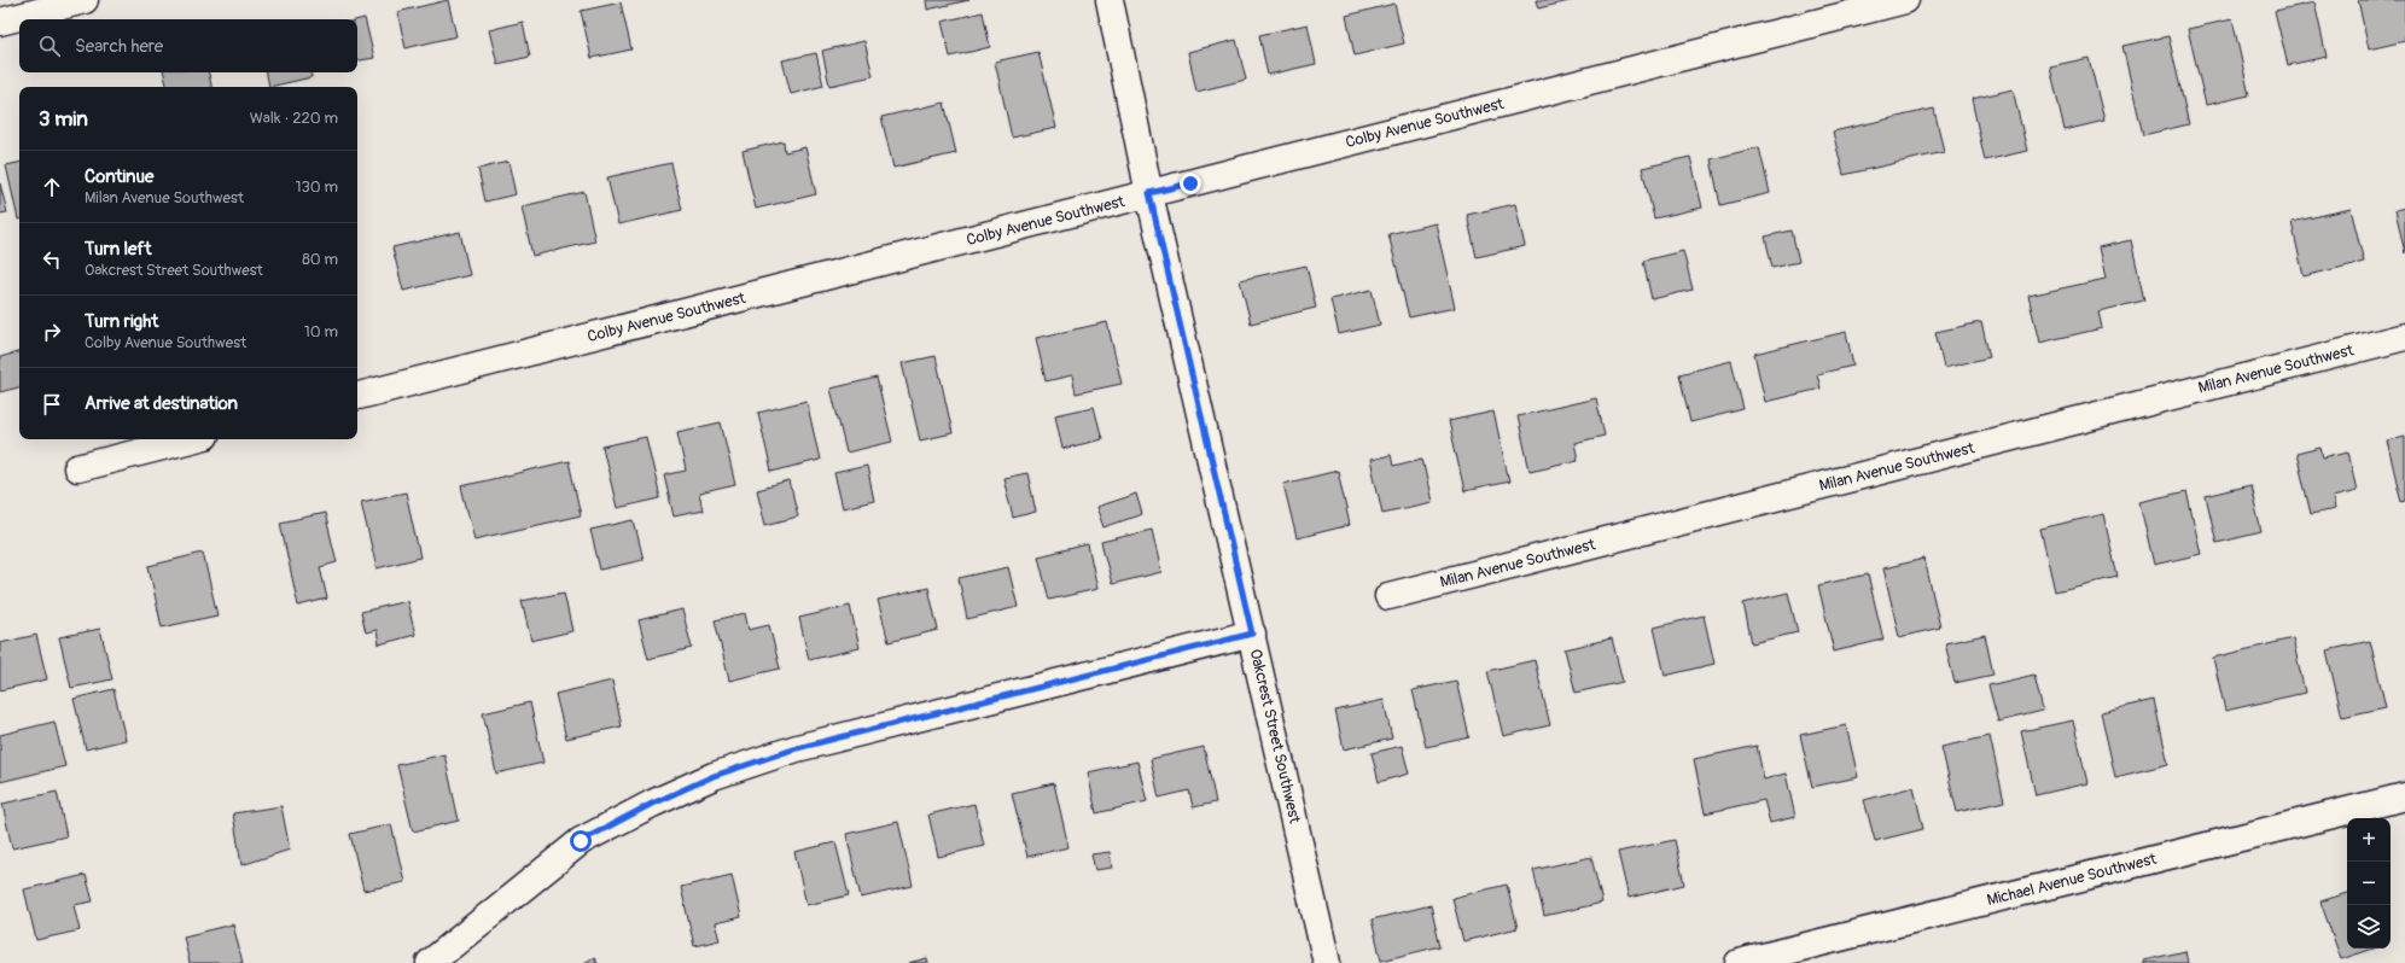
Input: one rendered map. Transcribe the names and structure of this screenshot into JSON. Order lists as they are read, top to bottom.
{
  "streets": {
    "street": [
      "Colby Avenue Southwest",
      "Milan Avenue Southwest",
      "Oakcrest Street Southwest",
      "Michael Avenue Southwest"
    ]
  },
  "crossings": [
    ["Colby Avenue Southwest", "Oakcrest Street Southwest"]
  ],
  "page": {
    "search": "Search here",
    "heading": ["3 min", "Walk · 220 m"],
    "list": [
      ["Continue", "Milan Avenue Southwest", "130 m"],
      ["Turn left", "Oakcrest Street Southwest", "80 m"],
      ["Turn right", "Colby Avenue Southwest", "10 m"],
      "Arrive at destination"
    ],
    "map_buttons": ["+", "−"]
  }
}
